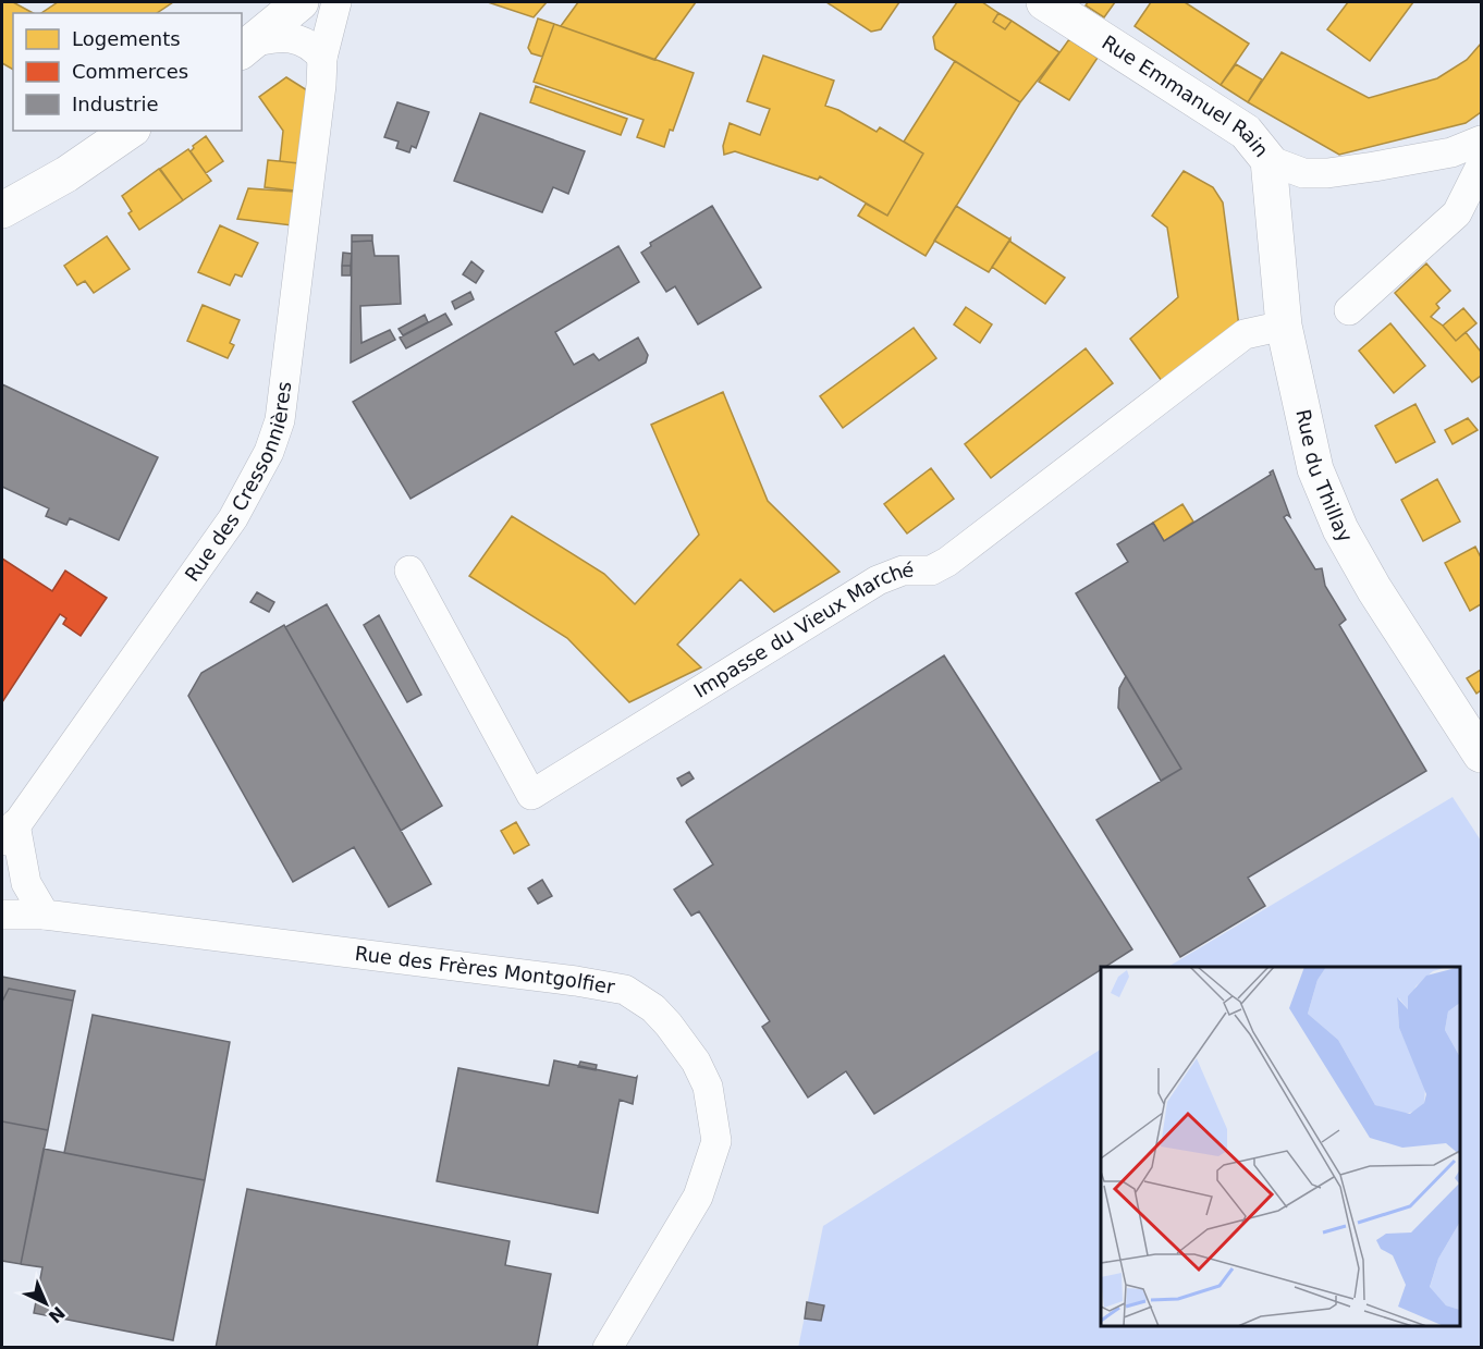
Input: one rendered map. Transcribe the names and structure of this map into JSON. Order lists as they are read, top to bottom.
{
  "streets": {
    "street": [
      "Rue Emmanuel Rain",
      "Rue du Thillay",
      "Rue des Cressonnières",
      "Impasse du Vieux Marché",
      "Rue des Frères Montgolfier"
    ]
  },
  "crossings": [
    ["Rue Emmanuel Rain", "Rue du Thillay"],
    ["Rue du Thillay", "Impasse du Vieux Marché"]
  ],
  "legend": ["Logements", "Commerces", "Industrie"],
  "north": "bottom right"
}
